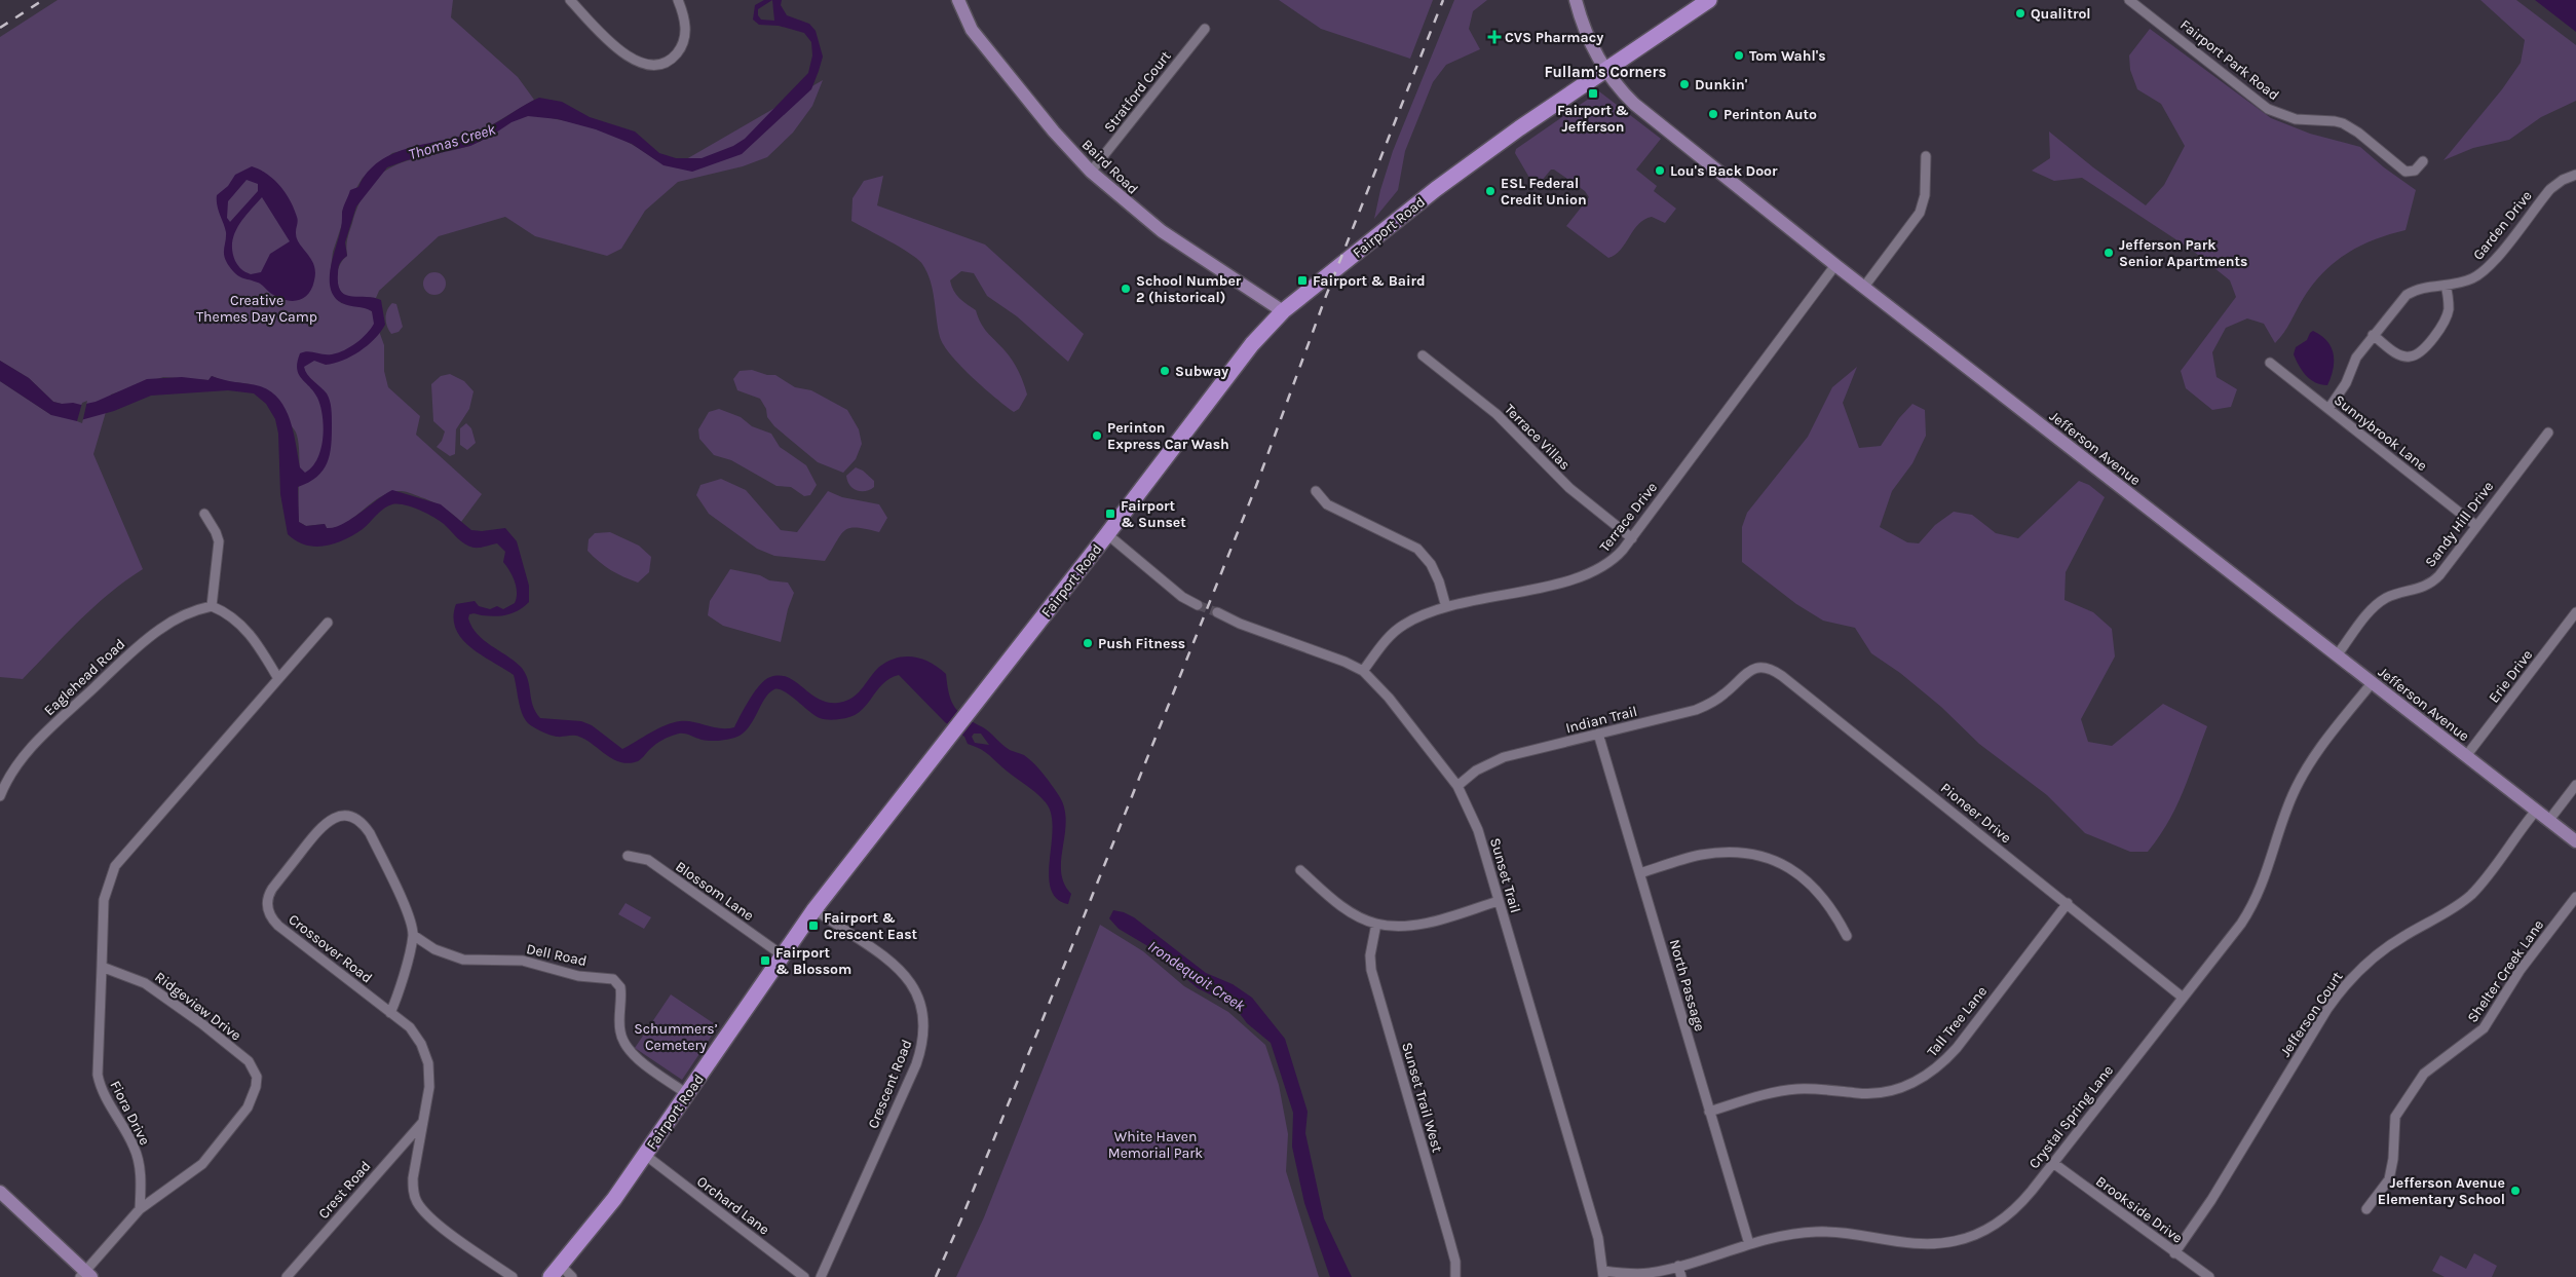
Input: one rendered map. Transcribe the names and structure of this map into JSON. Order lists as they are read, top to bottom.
{
  "streets": {
    "main road": ["Fairport Road"],
    "street": [
      "Fairport Park Road",
      "Stratford Court",
      "Baird Road",
      "Garden Drive",
      "Sunnybrook Lane",
      "Terrace Villas",
      "Jefferson Avenue",
      "Terrace Drive",
      "Sandy Hill Drive",
      "Erie Drive",
      "Eaglehead Road",
      "Indian Trail",
      "Pioneer Drive",
      "Sunset Trail",
      "Blossom Lane",
      "Crossover Road",
      "Dell Road",
      "Shelter Creek Lane",
      "North Passage",
      "Ridgeview Drive",
      "Jefferson Court",
      "Tall Tree Lane",
      "Crescent Road",
      "Sunset Trail West",
      "Fiora Drive",
      "Crystal Spring Lane",
      "Crest Road",
      "Orchard Lane",
      "Brookside Drive"
    ]
  },
  "crossings": [
    ["Stratford Court", "Baird Road"],
    ["Baird Road", "Fairport Road"],
    ["Garden Drive", "Sunnybrook Lane"],
    ["Fairport Road", "Jefferson Avenue"],
    ["Fairport Road", "Blossom Lane"],
    ["Fairport Road", "Dell Road"],
    ["Fairport Road", "Crescent Road"],
    ["Fairport Road", "Orchard Lane"],
    ["Sunnybrook Lane", "Sandy Hill Drive"],
    ["Terrace Villas", "Terrace Drive"],
    ["Jefferson Avenue", "Terrace Drive"],
    ["Jefferson Avenue", "Sandy Hill Drive"],
    ["Jefferson Avenue", "Erie Drive"],
    ["Jefferson Avenue", "Jefferson Court"],
    ["Jefferson Avenue", "Crystal Spring Lane"],
    ["Terrace Drive", "Sunset Trail"],
    ["Indian Trail", "Pioneer Drive"],
    ["Indian Trail", "Sunset Trail"],
    ["Indian Trail", "North Passage"],
    ["Pioneer Drive", "Tall Tree Lane"],
    ["Pioneer Drive", "Crystal Spring Lane"],
    ["Sunset Trail", "Crystal Spring Lane"],
    ["Crossover Road", "Dell Road"],
    ["Crossover Road", "Crest Road"],
    ["North Passage", "Tall Tree Lane"],
    ["North Passage", "Crystal Spring Lane"],
    ["Ridgeview Drive", "Fiora Drive"],
    ["Jefferson Court", "Brookside Drive"],
    ["Crystal Spring Lane", "Brookside Drive"]
  ],
  "districts": ["Fullam's Corners"],
  "water": ["Thomas Creek", "Irondequoit Creek"],
  "parks": ["Creative Themes Day Camp", "Schummers’ Cemetery", "White Haven Memorial Park"],
  "places": {
    "other": [
      "Qualitrol",
      "Tom Wahl's",
      "Dunkin'",
      "Perinton Auto",
      "Lou's Back Door",
      "ESL Federal Credit Union",
      "Jefferson Park Senior Apartments",
      "School Number 2 (historical)",
      "Subway",
      "Perinton Express Car Wash",
      "Push Fitness",
      "Jefferson Avenue Elementary School"
    ],
    "health": ["CVS Pharmacy"],
    "transit": [
      "Fairport & Jefferson",
      "Fairport & Baird",
      "Fairport & Sunset",
      "Fairport & Crescent East",
      "Fairport & Blossom"
    ]
  }
}
